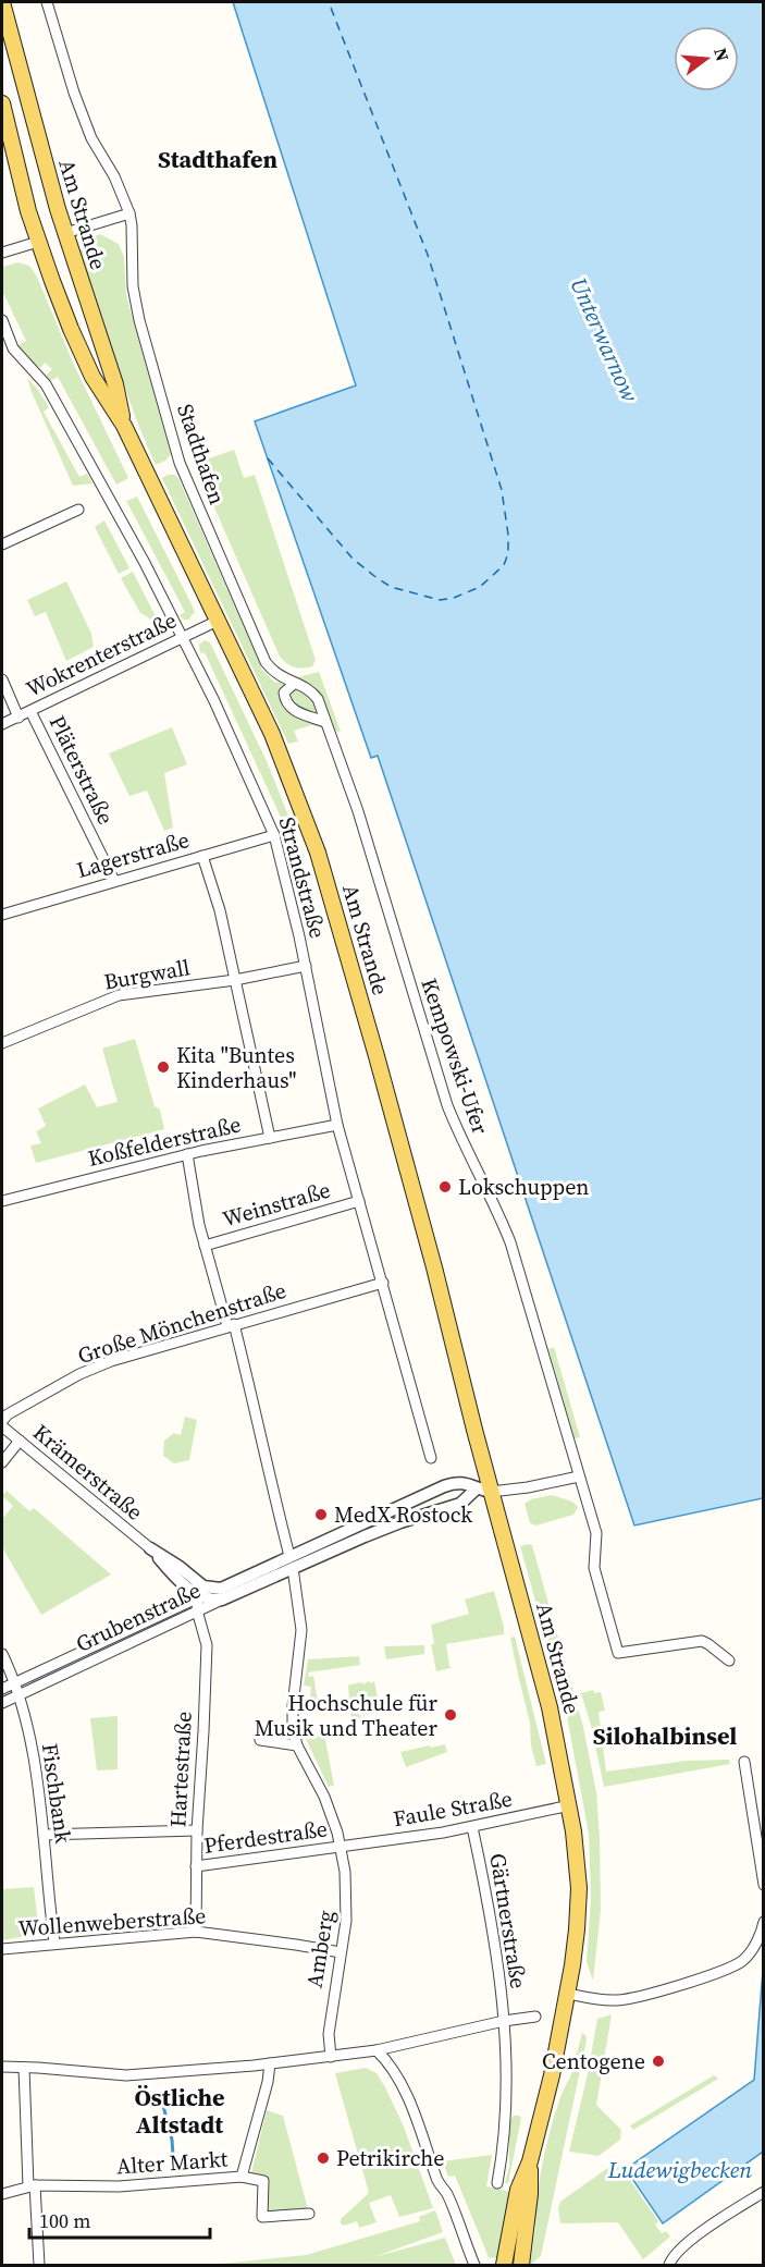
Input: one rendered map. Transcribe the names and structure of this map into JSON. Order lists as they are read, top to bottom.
{
  "streets": {
    "main road": ["Am Strande"],
    "street": [
      "Stadthafen",
      "Wokrenterstraße",
      "Pläterstraße",
      "Lagerstraße",
      "Strandstraße",
      "Burgwall",
      "Kempowski-Ufer",
      "Koßfelderstraße",
      "Weinstraße",
      "Große Mönchenstraße",
      "Krämerstraße",
      "Grubenstraße",
      "Hartestraße",
      "Fischbank",
      "Faule Straße",
      "Pferdestraße",
      "Gärtnerstraße",
      "Wollenweberstraße",
      "Amberg",
      "Alter Markt"
    ]
  },
  "crossings": [
    ["Am Strande", "Wokrenterstraße"],
    ["Am Strande", "Grubenstraße"],
    ["Am Strande", "Faule Straße"],
    ["Stadthafen", "Kempowski-Ufer"],
    ["Wokrenterstraße", "Pläterstraße"],
    ["Wokrenterstraße", "Strandstraße"],
    ["Pläterstraße", "Lagerstraße"],
    ["Lagerstraße", "Strandstraße"],
    ["Strandstraße", "Burgwall"],
    ["Strandstraße", "Koßfelderstraße"],
    ["Strandstraße", "Weinstraße"],
    ["Strandstraße", "Große Mönchenstraße"],
    ["Krämerstraße", "Grubenstraße"],
    ["Grubenstraße", "Hartestraße"],
    ["Grubenstraße", "Fischbank"],
    ["Hartestraße", "Pferdestraße"],
    ["Hartestraße", "Wollenweberstraße"],
    ["Fischbank", "Wollenweberstraße"],
    ["Faule Straße", "Pferdestraße"],
    ["Faule Straße", "Gärtnerstraße"],
    ["Faule Straße", "Amberg"],
    ["Pferdestraße", "Amberg"],
    ["Wollenweberstraße", "Amberg"]
  ],
  "districts": ["Stadthafen", "Silohalbinsel", "Östliche Altstadt"],
  "water": ["Unterwarnow", "Ludewigbecken"],
  "places": [
    "Kita \"Buntes Kinderhaus\"",
    "Lokschuppen",
    "MedX Rostock",
    "Hochschule für Musik und Theater",
    "Centogene",
    "Petrikirche"
  ],
  "scale_bar": "100 m",
  "north": "right"
}
